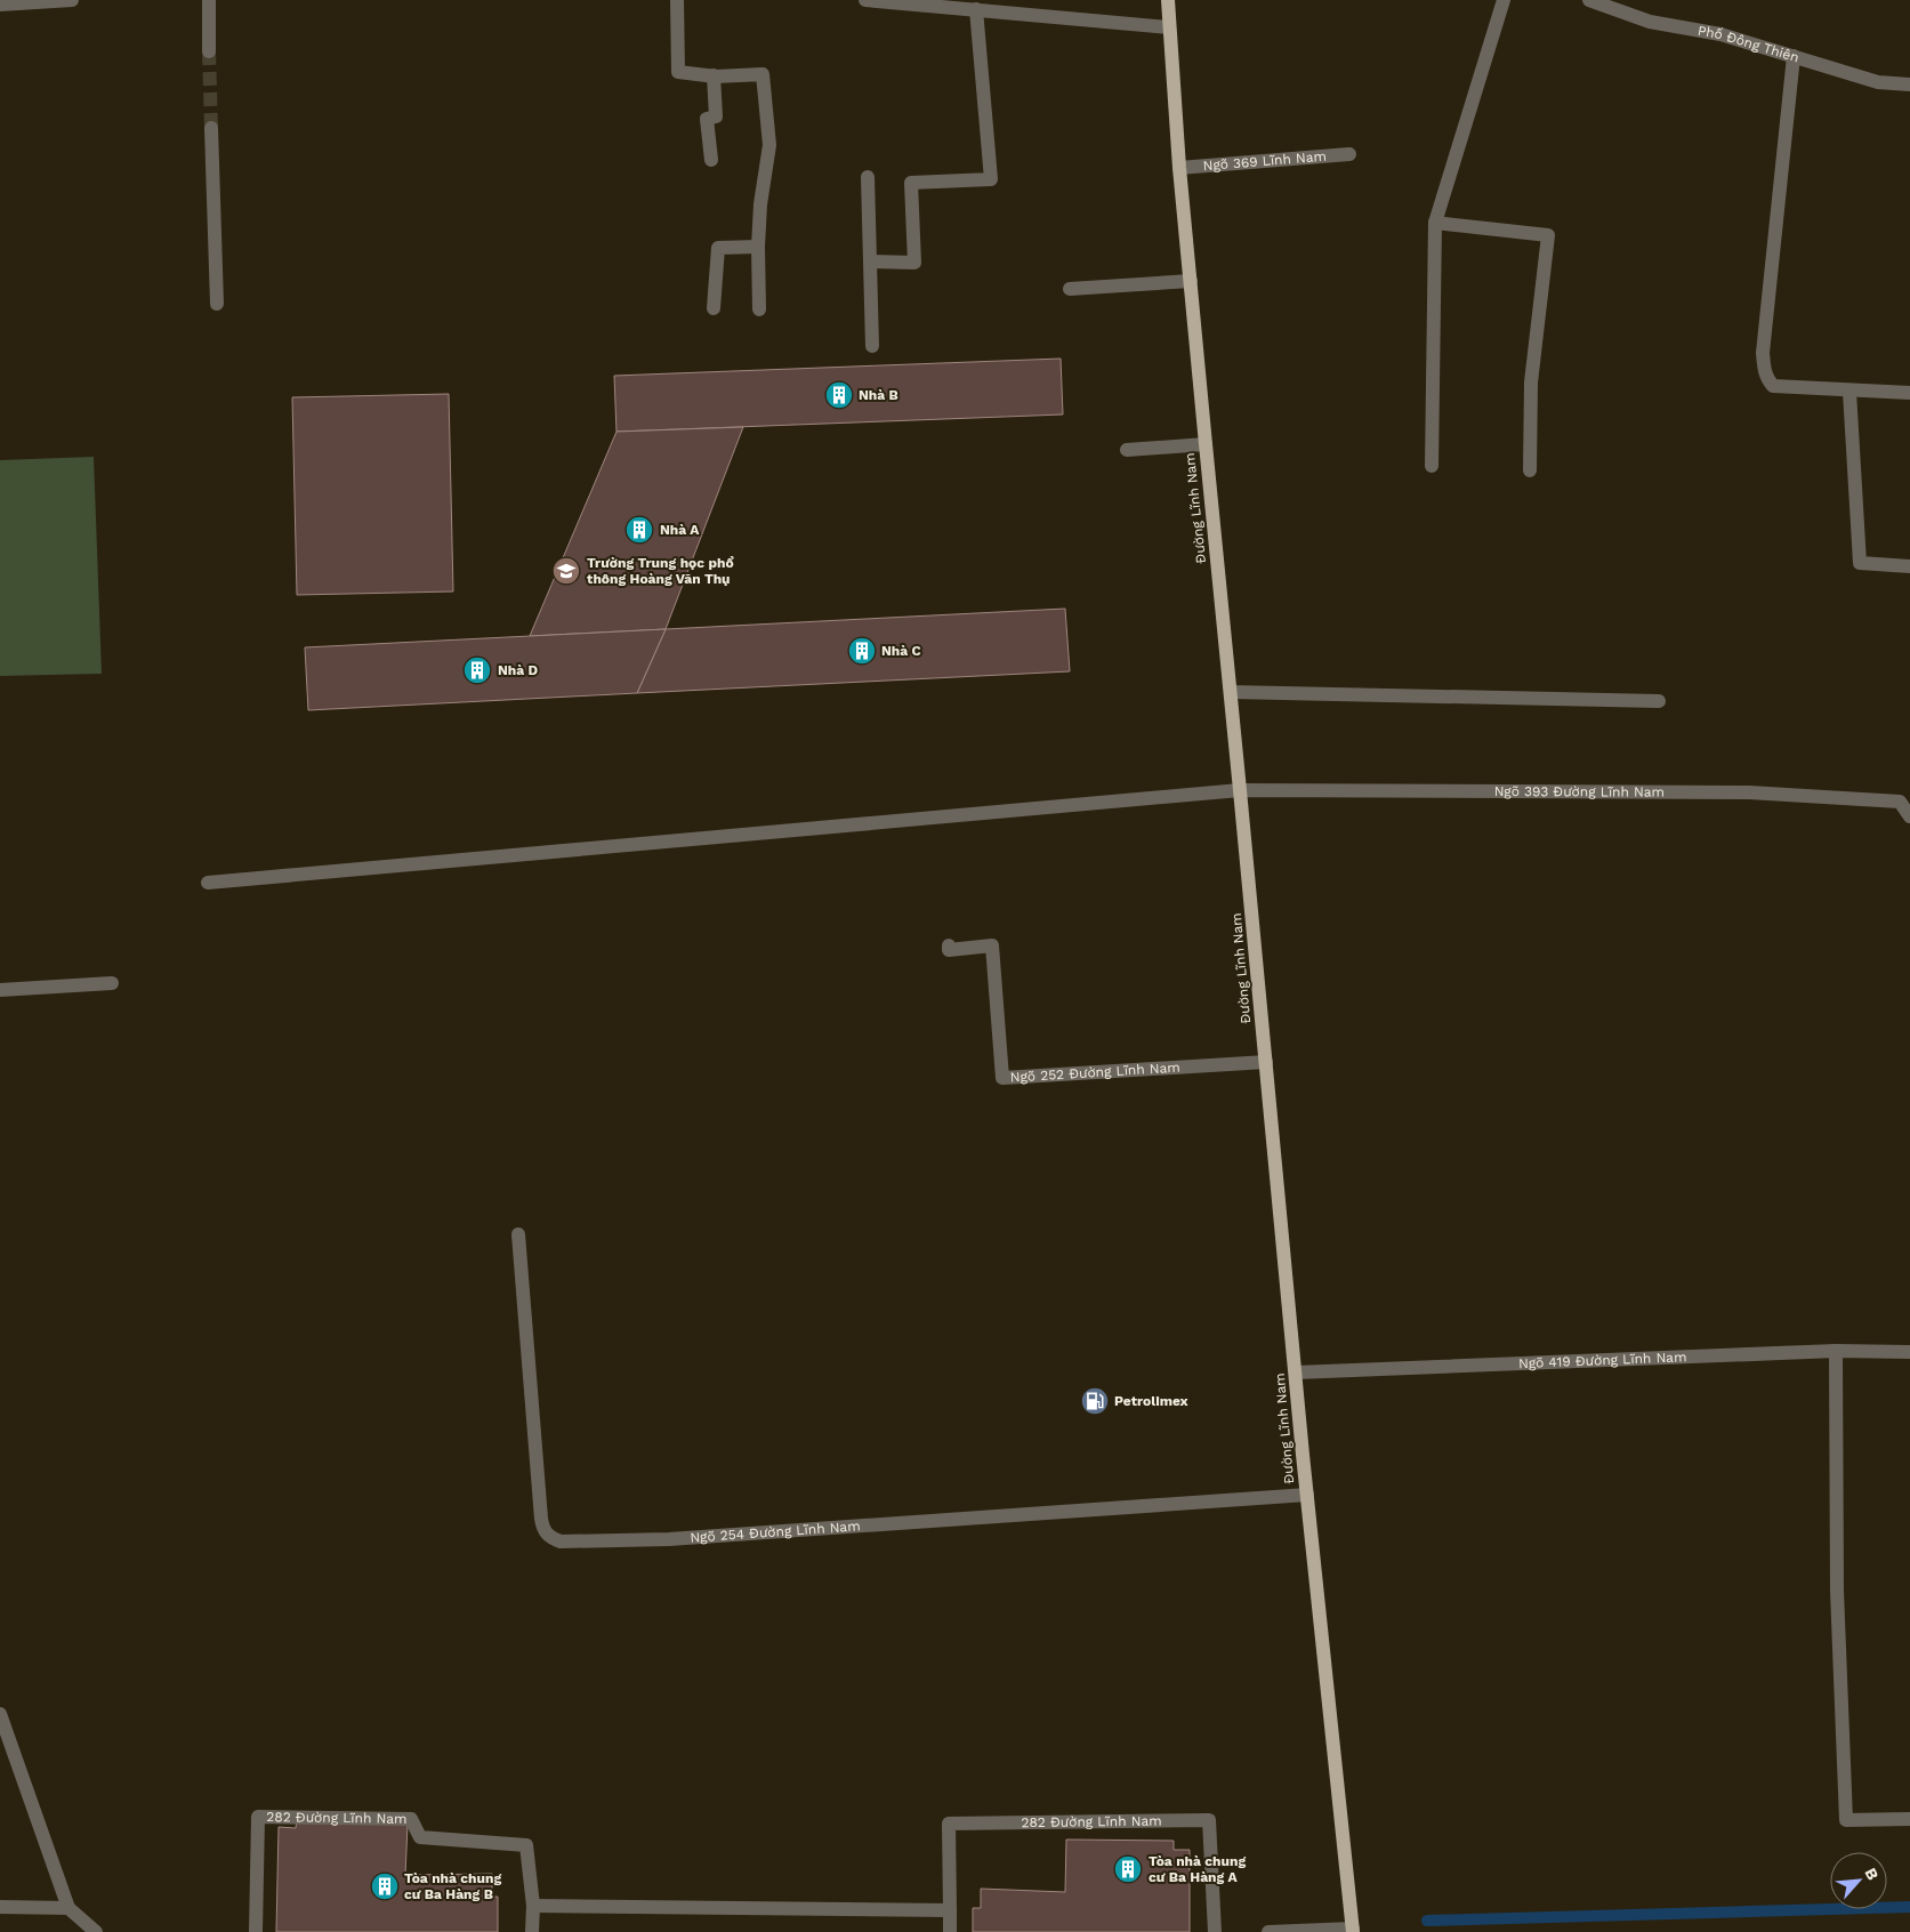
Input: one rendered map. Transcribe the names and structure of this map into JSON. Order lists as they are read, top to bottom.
{
  "streets": {
    "main road": ["Đường Lĩnh Nam"],
    "street": [
      "Phố Đông Thiên",
      "Ngõ 369 Lĩnh Nam",
      "Ngõ 393 Đường Lĩnh Nam",
      "Ngõ 252 Đường Lĩnh Nam",
      "Ngõ 419 Đường Lĩnh Nam",
      "Ngõ 254 Đường Lĩnh Nam",
      "282 Đường Lĩnh Nam"
    ]
  },
  "crossings": [
    ["Ngõ 369 Lĩnh Nam", "Đường Lĩnh Nam"],
    ["Đường Lĩnh Nam", "Ngõ 393 Đường Lĩnh Nam"],
    ["Đường Lĩnh Nam", "Ngõ 252 Đường Lĩnh Nam"],
    ["Đường Lĩnh Nam", "Ngõ 419 Đường Lĩnh Nam"],
    ["Đường Lĩnh Nam", "Ngõ 254 Đường Lĩnh Nam"]
  ],
  "places": {
    "building": [
      "Nhà B",
      "Nhà A",
      "Nhà C",
      "Nhà D",
      "Tòa nhà chung cư Ba Hàng A",
      "Tòa nhà chung cư Ba Hàng B"
    ],
    "school or university": ["Trường Trung học phổ thông Hoàng Văn Thụ"],
    "fuel station": ["Petrolimex"]
  },
  "north": "top right"
}
